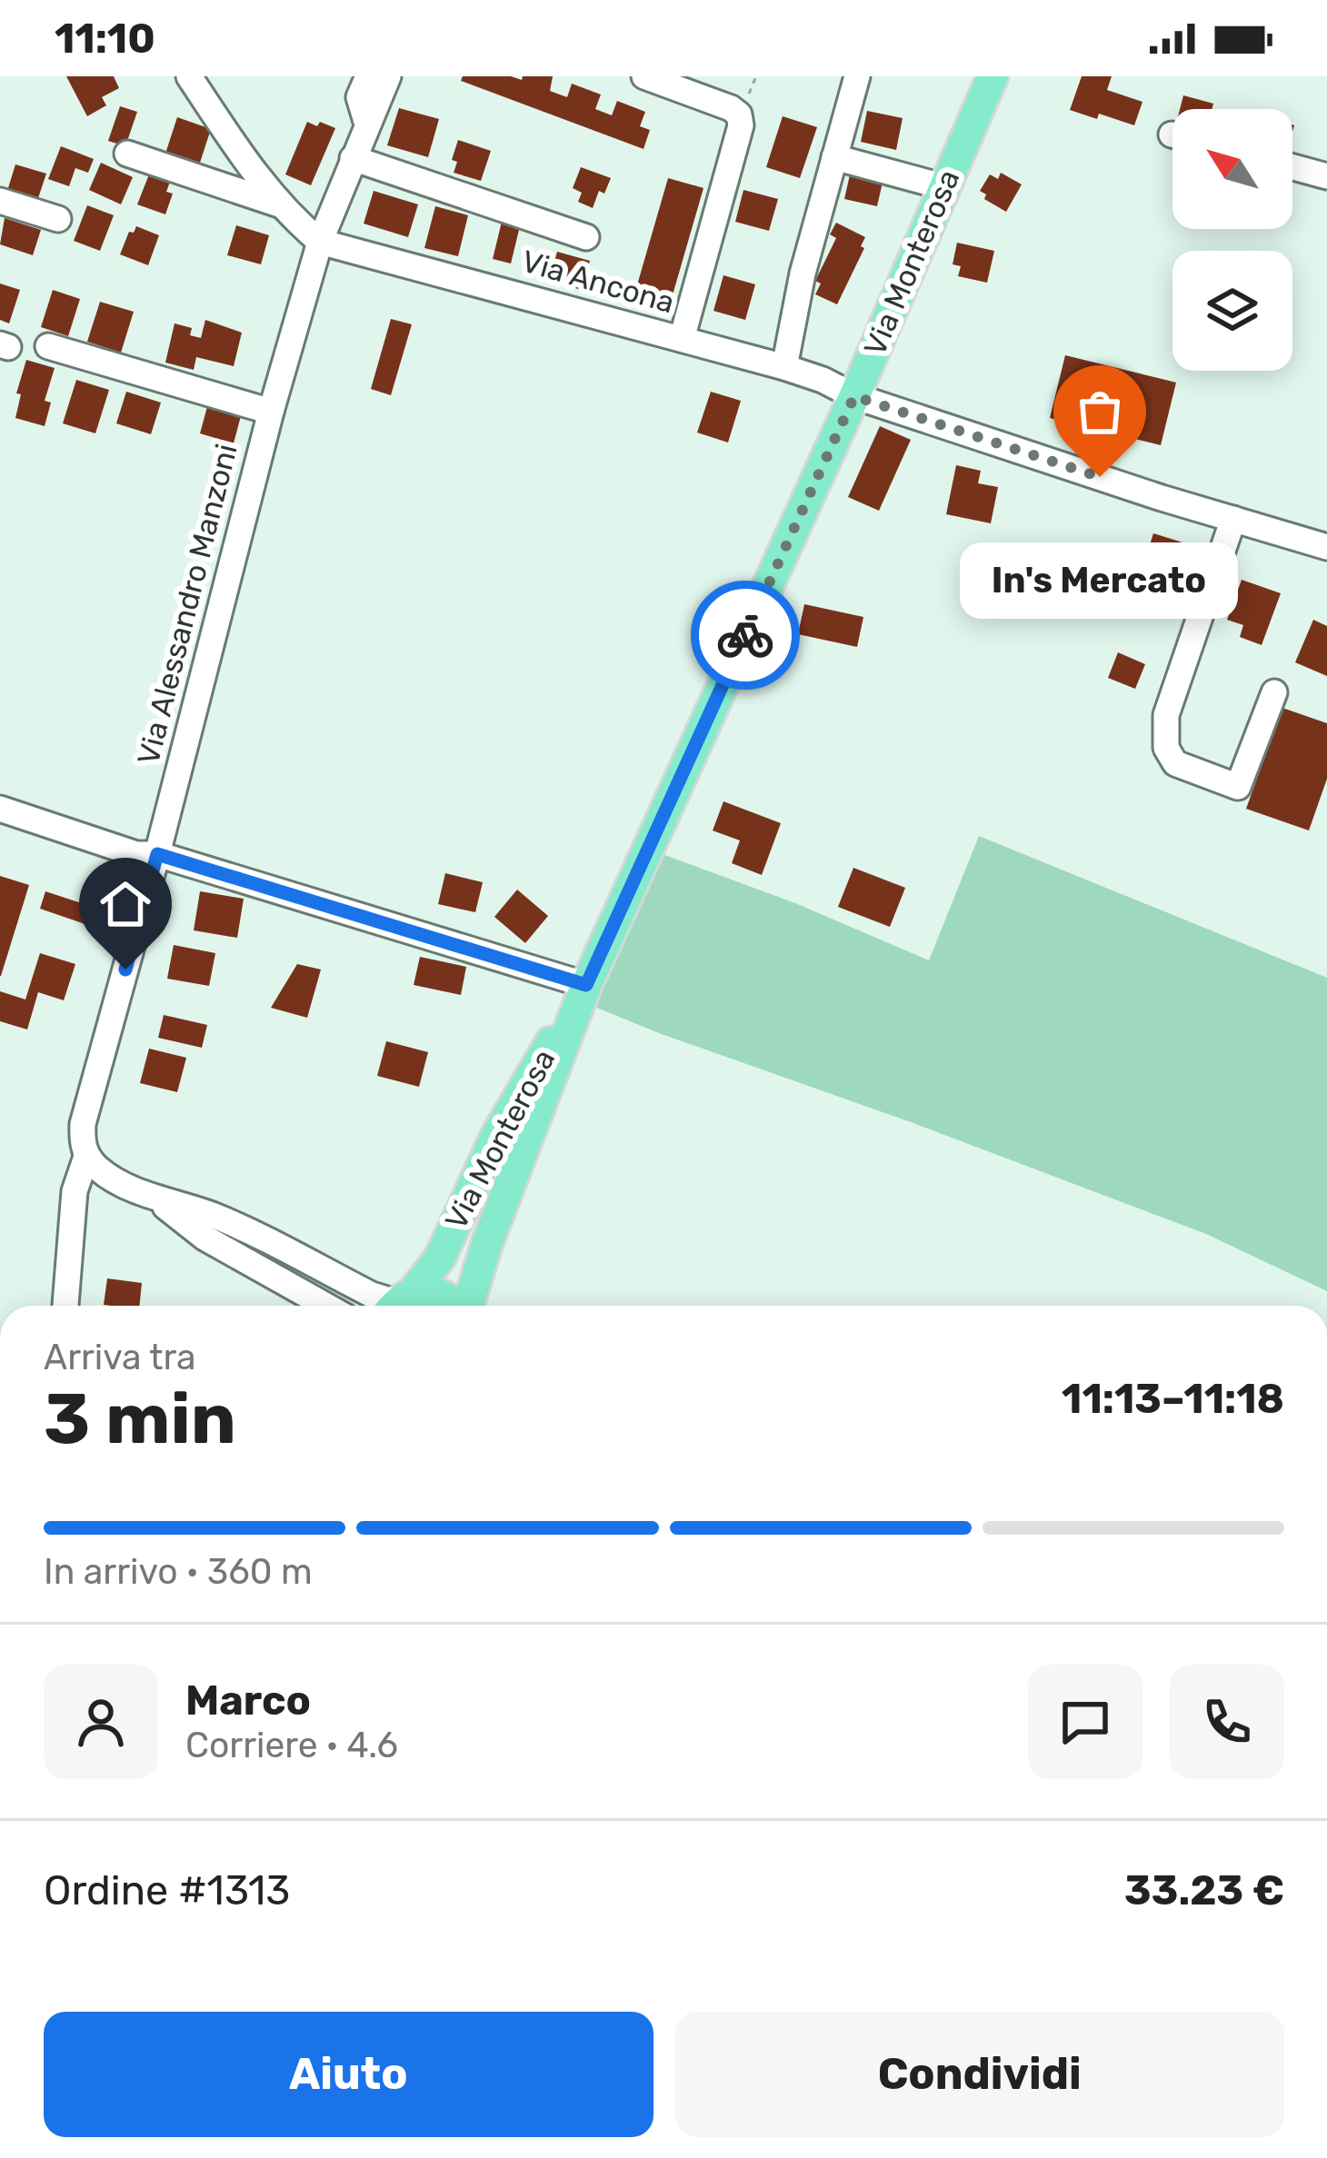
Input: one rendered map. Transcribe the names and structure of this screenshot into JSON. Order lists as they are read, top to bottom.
{
  "streets": {
    "main road": ["Via Monterosa"],
    "street": ["Via Ancona", "Via Alessandro Manzoni"]
  },
  "crossings": [
    ["Via Monterosa", "Via Ancona"],
    ["Via Ancona", "Via Alessandro Manzoni"]
  ],
  "places": ["In's Mercato"],
  "north": "top left",
  "page": {
    "status": "11:10",
    "bubble": "In's Mercato",
    "heading": ["3 min", "Arriva tra", "11:13–11:18"],
    "panel": [
      "Marco",
      "Corriere · 4.6",
      "Ordine #1313",
      "33.23 €"
    ],
    "bar": "In arrivo · 360 m",
    "buttons": ["Aiuto", "Condividi"]
  }
}
